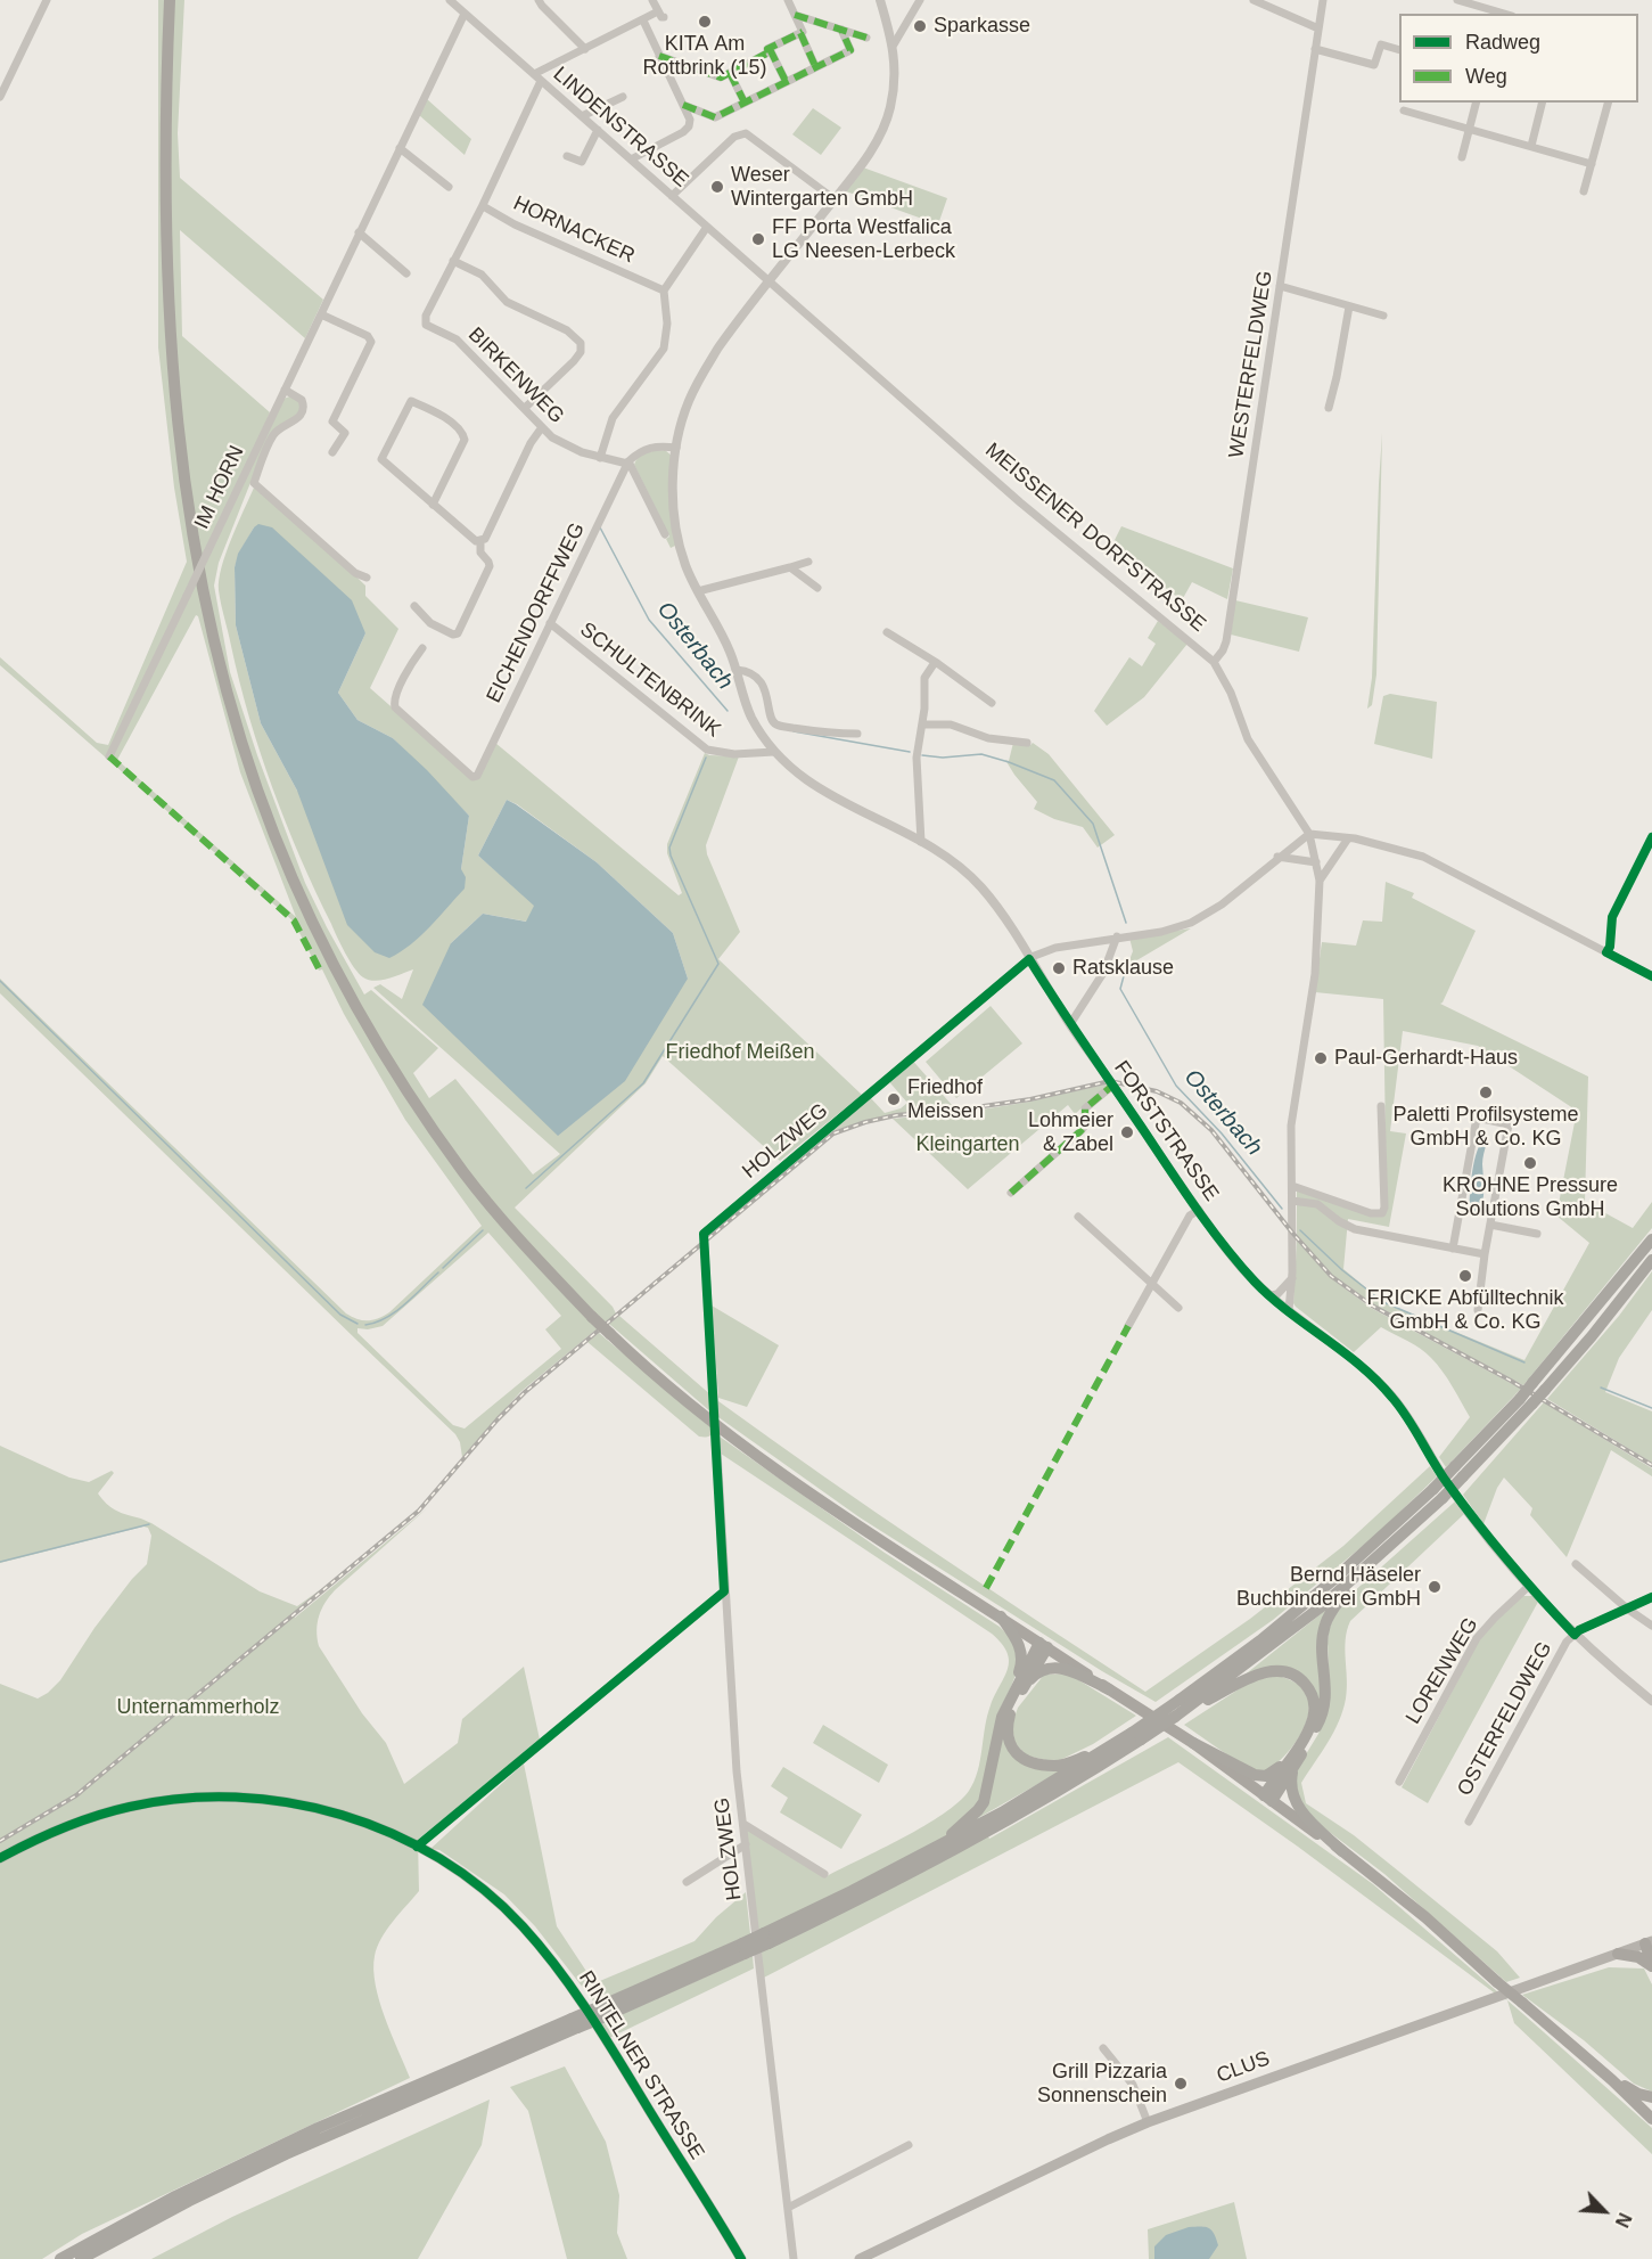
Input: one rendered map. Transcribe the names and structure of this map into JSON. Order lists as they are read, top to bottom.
{
  "streets": {
    "main road": ["RINTELNER STRASSE", "CLUS"],
    "street": [
      "LINDENSTRASSE",
      "HORNACKER",
      "WESTERFELDWEG",
      "BIRKENWEG",
      "IM HORN",
      "MEISSENER DORFSTRASSE",
      "EICHENDORFFWEG",
      "SCHULTENBRINK",
      "FORSTSTRASSE",
      "HOLZWEG",
      "LORENWEG",
      "OSTERFELDWEG"
    ]
  },
  "crossings": [
    ["LINDENSTRASSE", "HORNACKER"],
    ["LINDENSTRASSE", "IM HORN"],
    ["LINDENSTRASSE", "MEISSENER DORFSTRASSE"],
    ["LINDENSTRASSE", "FORSTSTRASSE"],
    ["HORNACKER", "BIRKENWEG"],
    ["WESTERFELDWEG", "MEISSENER DORFSTRASSE"],
    ["BIRKENWEG", "EICHENDORFFWEG"],
    ["MEISSENER DORFSTRASSE", "FORSTSTRASSE"],
    ["EICHENDORFFWEG", "SCHULTENBRINK"],
    ["SCHULTENBRINK", "FORSTSTRASSE"],
    ["FORSTSTRASSE", "HOLZWEG"]
  ],
  "water": ["Osterbach"],
  "parks": ["Friedhof Meißen", "Kleingarten", "Unternammerholz"],
  "places": [
    "KITA Am Rottbrink (15)",
    "Sparkasse",
    "Weser Wintergarten GmbH",
    "FF Porta Westfalica LG Neesen-Lerbeck",
    "Ratsklause",
    "Paul-Gerhardt-Haus",
    "Paletti Profilsysteme GmbH & Co. KG",
    "Friedhof Meissen",
    "Lohmeier & Zabel",
    "KROHNE Pressure Solutions GmbH",
    "FRICKE Abfülltechnik GmbH & Co. KG",
    "Bernd Häseler Buchbinderei GmbH",
    "Grill Pizzaria Sonnenschein"
  ],
  "legend": ["Radweg", "Weg"],
  "north": "bottom right"
}
